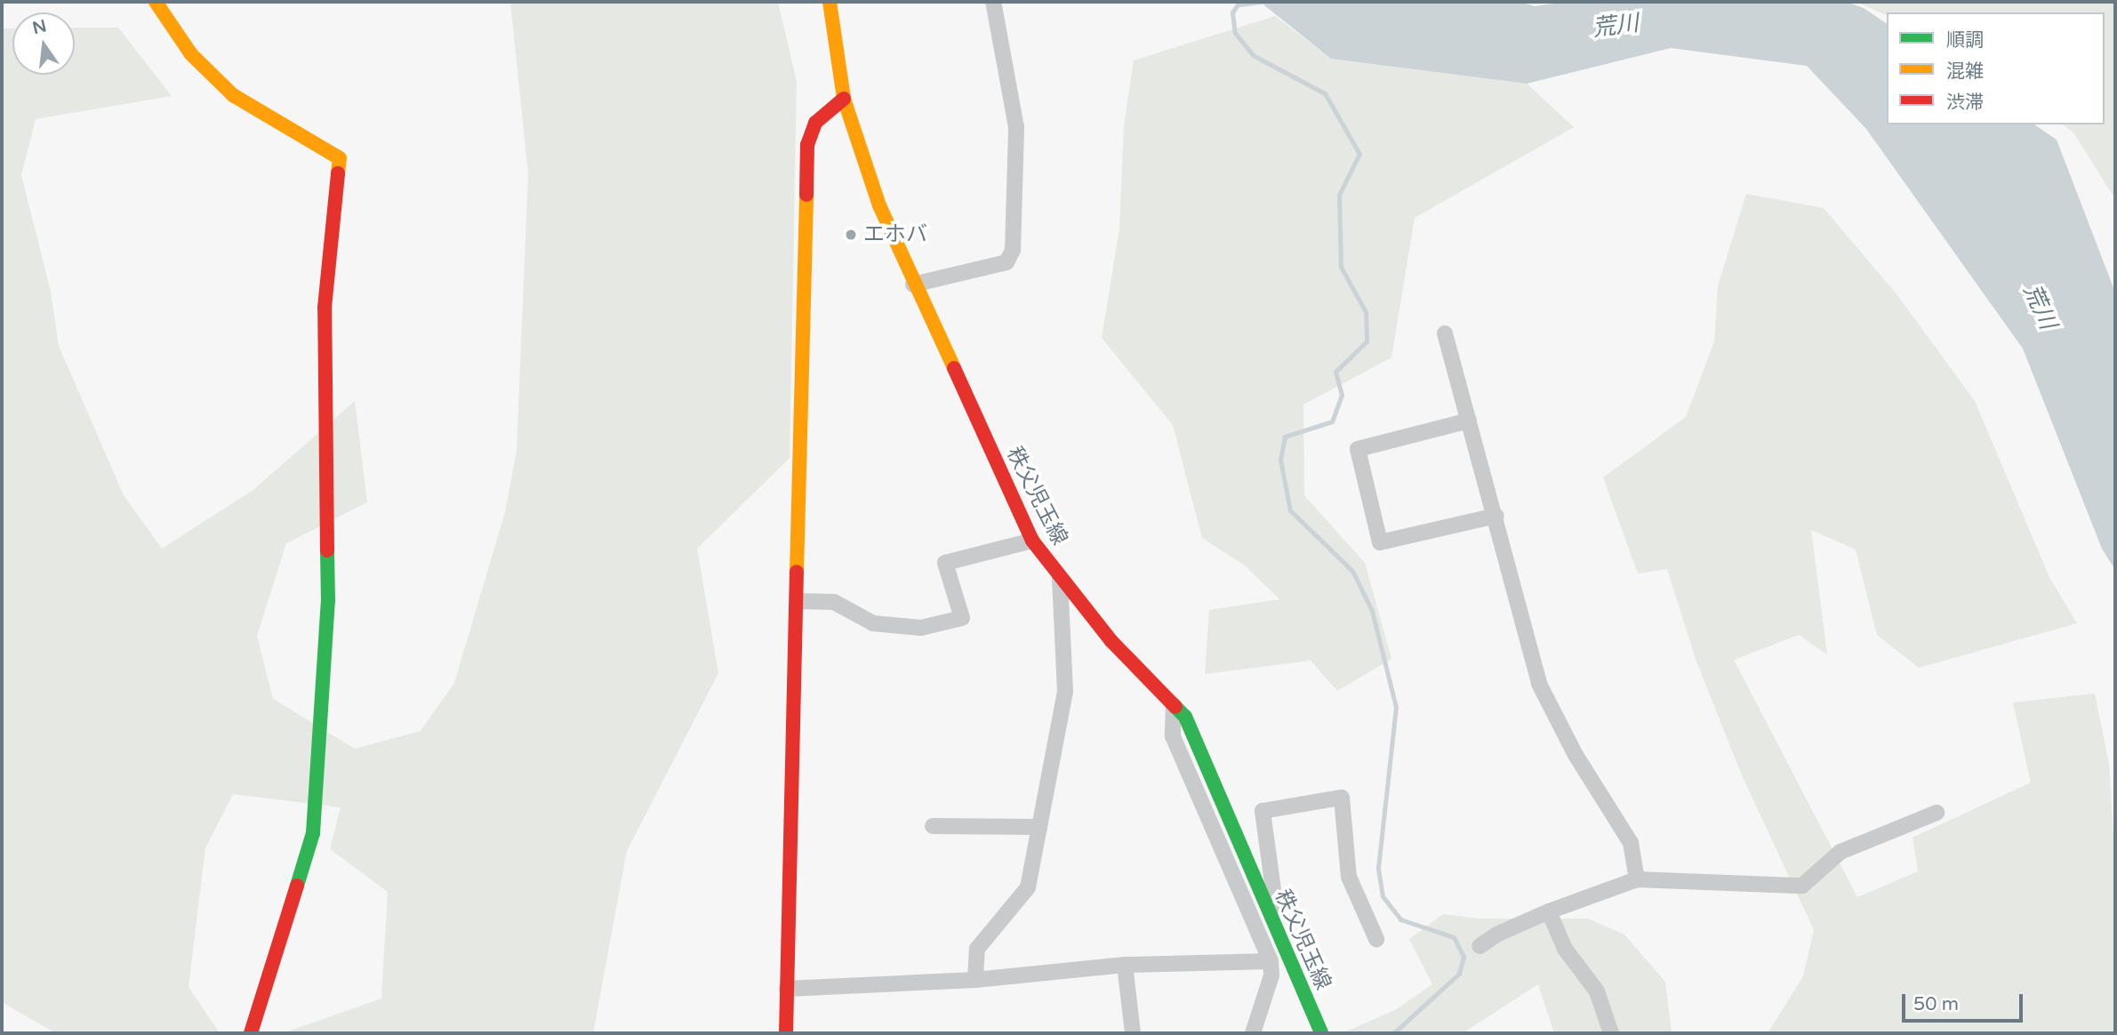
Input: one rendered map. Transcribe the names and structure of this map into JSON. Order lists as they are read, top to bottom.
{
  "streets": {
    "street": ["秩父児玉線"]
  },
  "water": ["荒川"],
  "places": ["エホバ"],
  "legend": ["順調", "混雑", "渋滞"],
  "scale_bar": "50 m",
  "north": "top"
}
